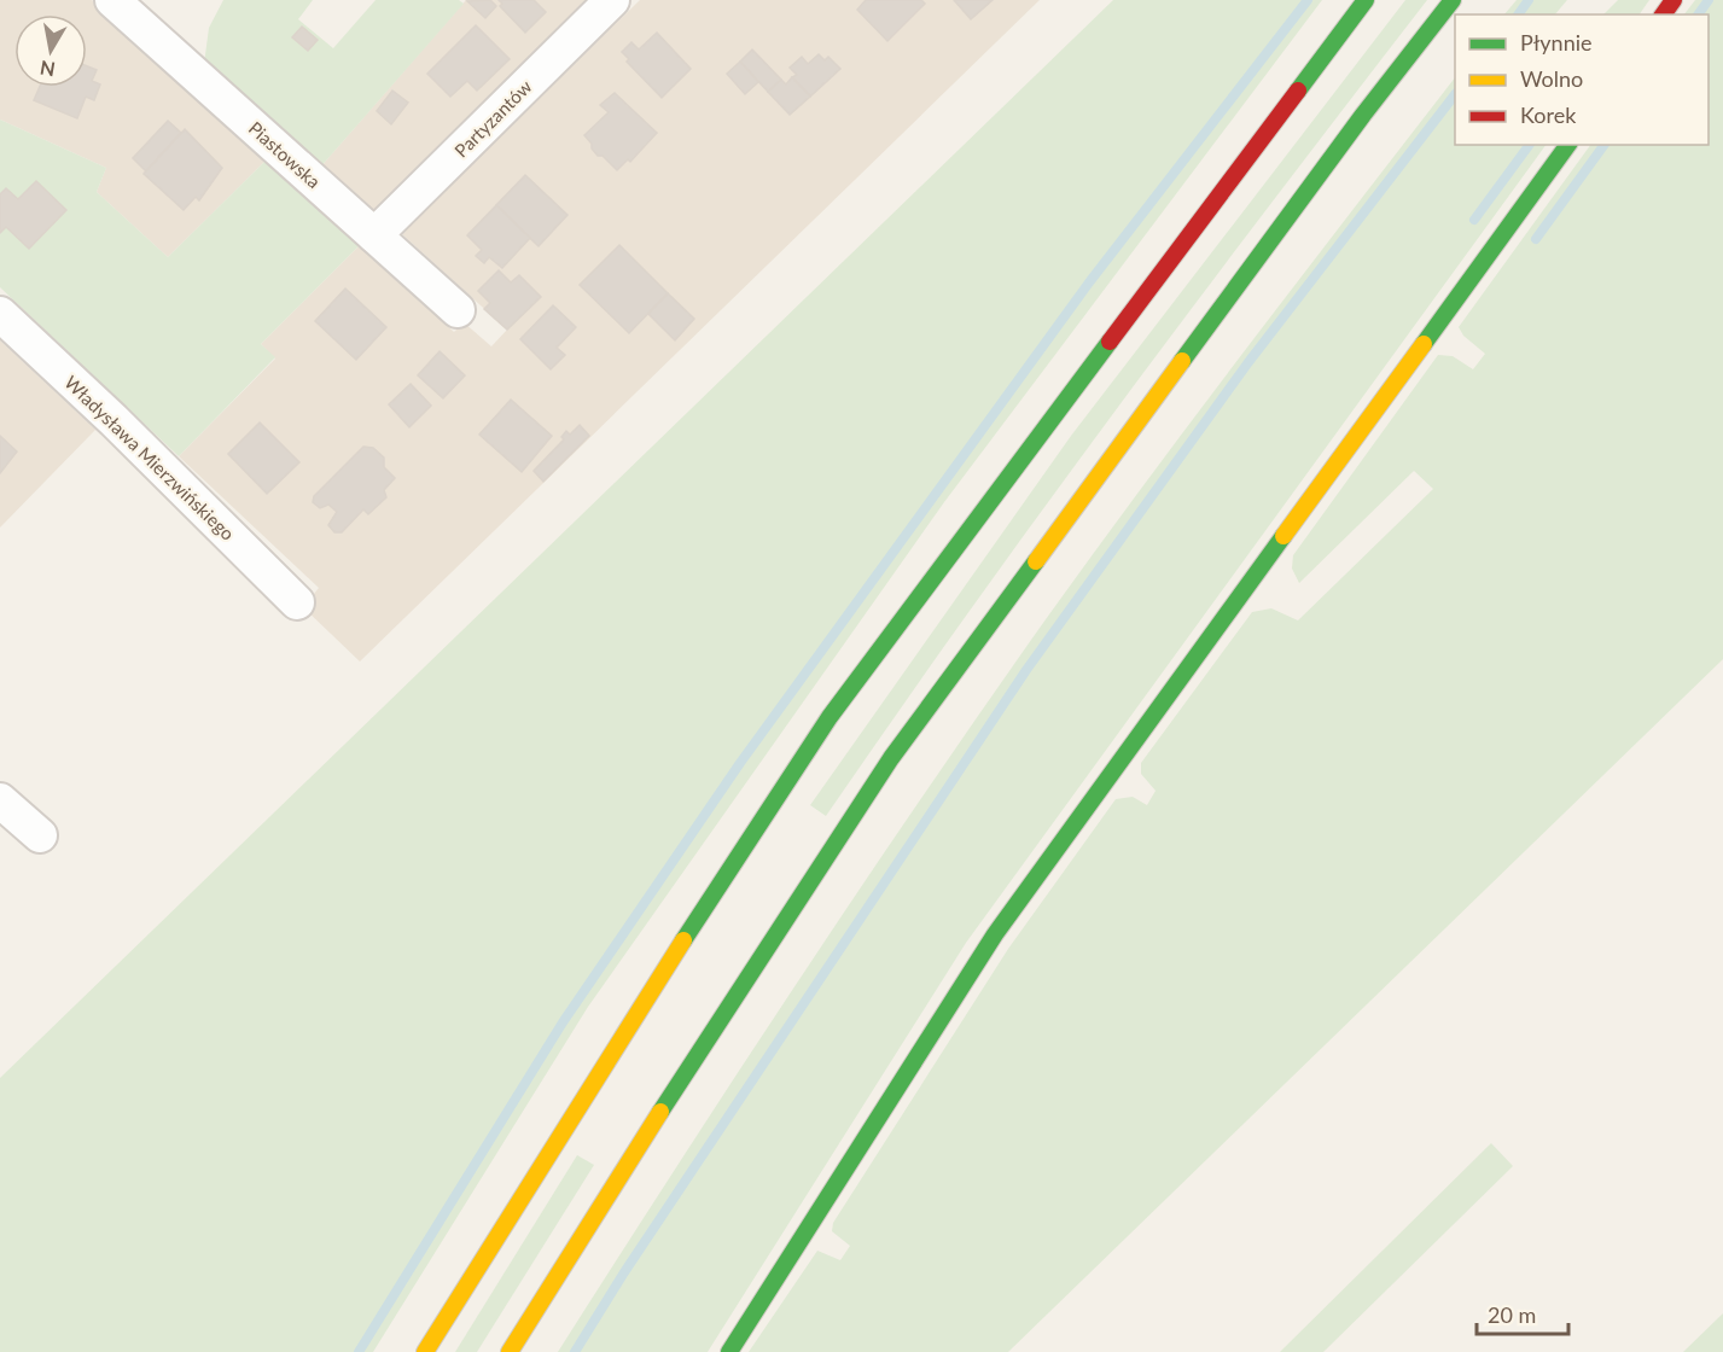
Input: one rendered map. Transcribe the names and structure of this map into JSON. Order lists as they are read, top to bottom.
{
  "streets": {
    "street": ["Partyzantów", "Piastowska", "Władysława Mierzwińskiego"]
  },
  "crossings": [
    ["Partyzantów", "Piastowska"]
  ],
  "legend": ["Płynnie", "Wolno", "Korek"],
  "scale_bar": "20 m",
  "north": "bottom"
}
